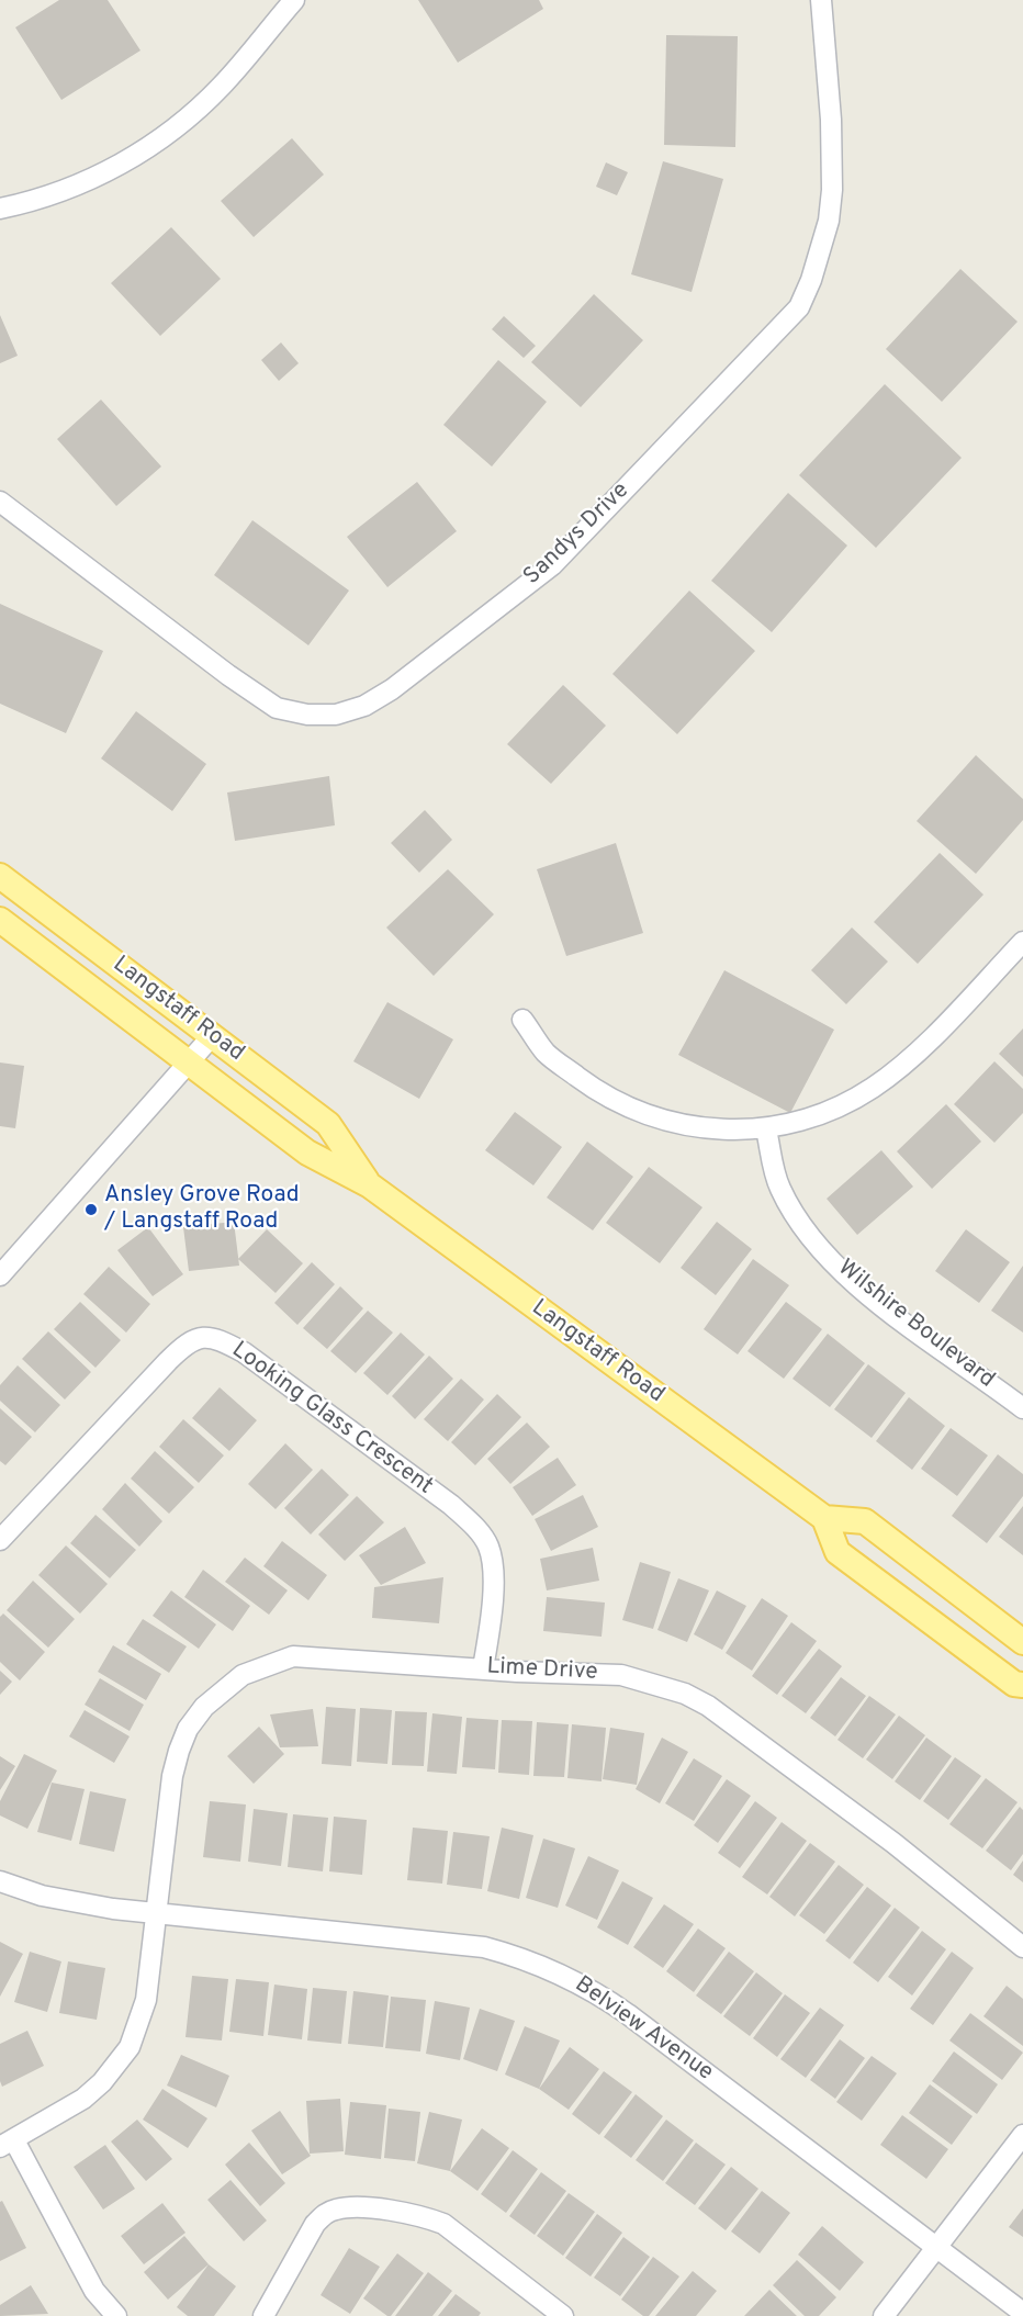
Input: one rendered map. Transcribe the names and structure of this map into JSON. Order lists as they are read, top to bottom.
{
  "streets": {
    "main road": ["Langstaff Road"],
    "street": [
      "Sandys Drive",
      "Wilshire Boulevard",
      "Looking Glass Crescent",
      "Lime Drive",
      "Belview Avenue"
    ]
  },
  "crossings": [
    ["Looking Glass Crescent", "Lime Drive"],
    ["Lime Drive", "Belview Avenue"]
  ],
  "places": ["Ansley Grove Road / Langstaff Road"]
}
